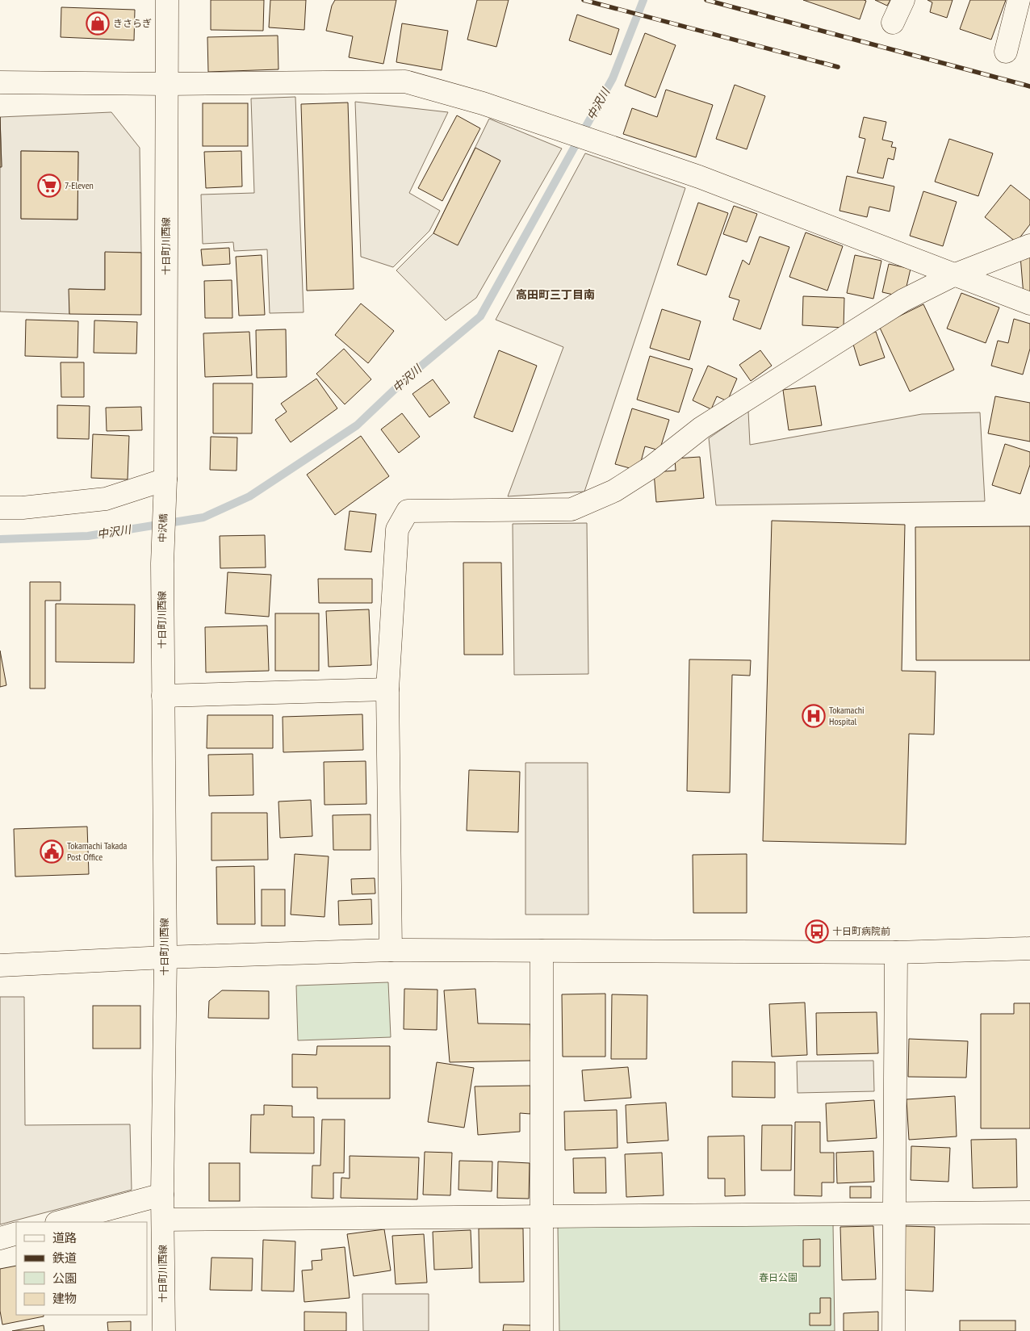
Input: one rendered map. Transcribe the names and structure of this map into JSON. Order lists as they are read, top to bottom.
{
  "streets": {
    "street": ["十日町川西線", "中沢橋"]
  },
  "crossings": [
    ["十日町川西線", "中沢橋"]
  ],
  "districts": ["高田町三丁目南"],
  "water": ["中沢川"],
  "parks": ["春日公園"],
  "places": {
    "shop": ["きさらぎ"],
    "supermarket": ["7-Eleven"],
    "hospital": ["Tokamachi Hospital"],
    "public building": ["Tokamachi Takada Post Office"],
    "bus stop": ["十日町病院前"]
  },
  "legend": [
    "道路",
    "鉄道",
    "公園",
    "建物"
  ]
}
